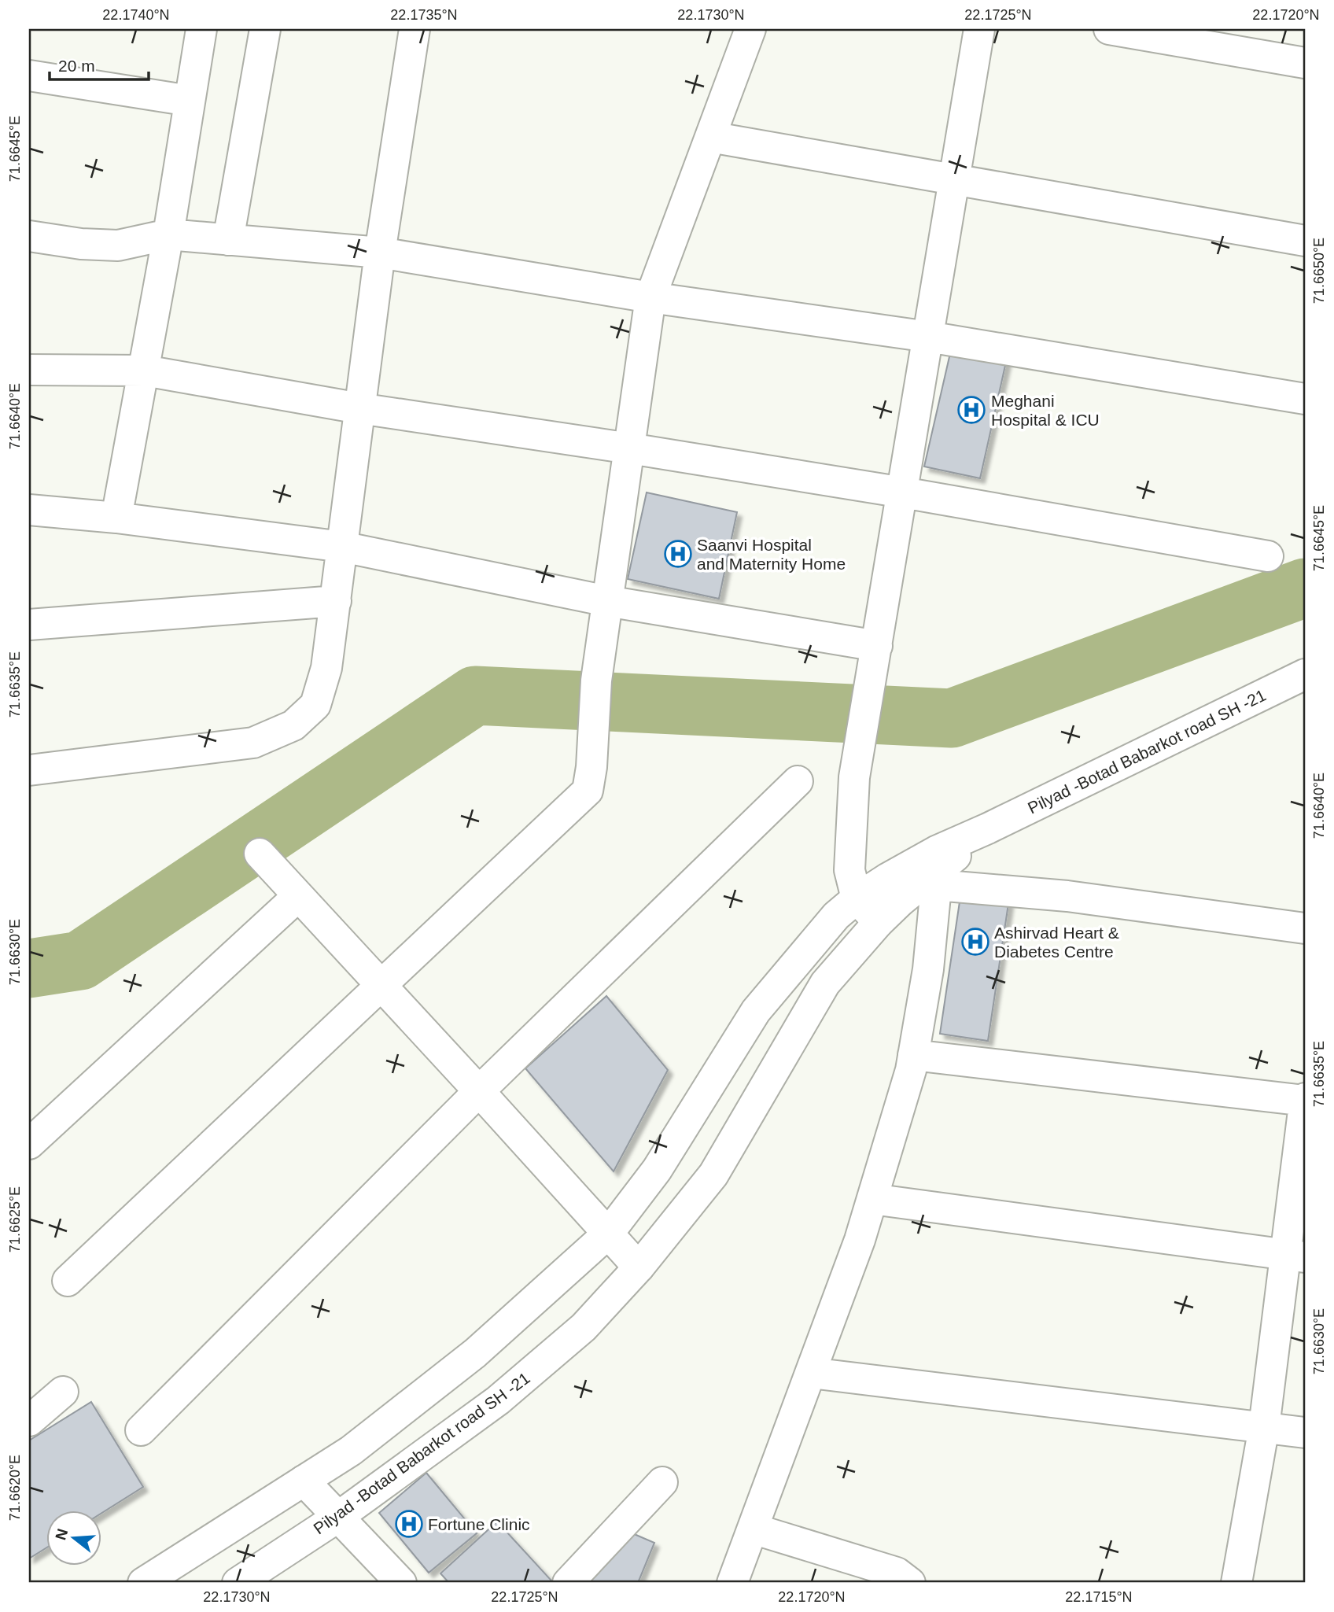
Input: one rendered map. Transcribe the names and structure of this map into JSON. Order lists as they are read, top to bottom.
{
  "streets": {
    "street": ["Pilyad -Botad Babarkot road SH -21"]
  },
  "places": {
    "hospital": [
      "Meghani Hospital & ICU",
      "Saanvi Hospital and Maternity Home",
      "Ashirvad Heart & Diabetes Centre",
      "Fortune Clinic"
    ]
  },
  "scale_bar": "20 m",
  "north": "left",
  "coordinates": [
    "22.1740°N",
    "22.1735°N",
    "22.1730°N",
    "22.1725°N",
    "22.1720°N",
    "71.6645°E",
    "71.6650°E",
    "71.6640°E",
    "71.6635°E",
    "71.6630°E",
    "71.6625°E",
    "71.6620°E",
    "22.1715°N"
  ]
}
